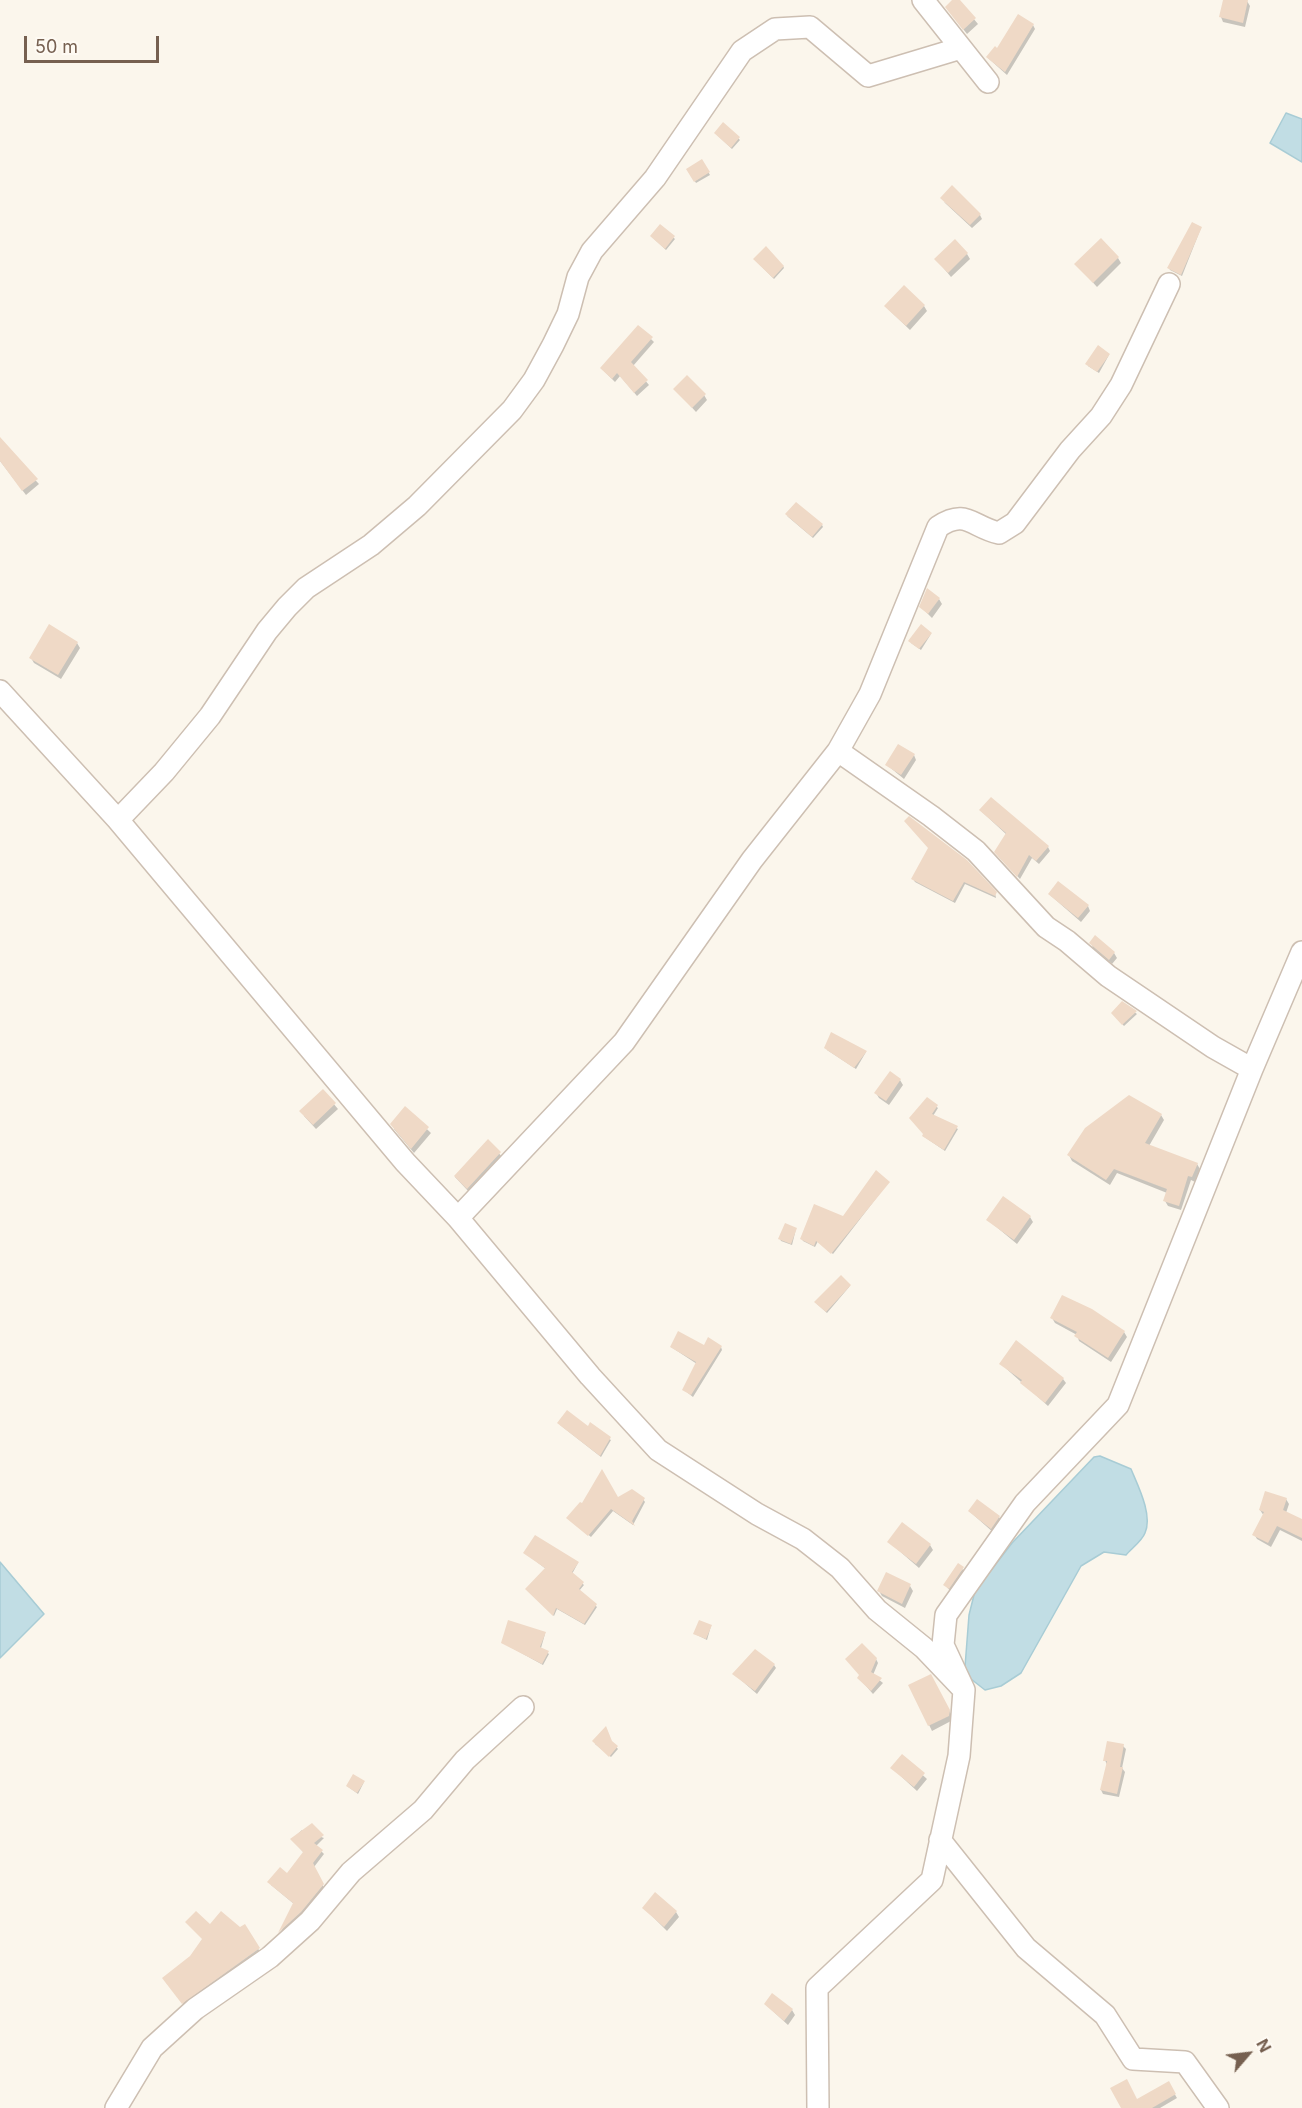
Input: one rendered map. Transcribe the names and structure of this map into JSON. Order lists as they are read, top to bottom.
{
  "scale_bar": "50 m",
  "north": "top right"
}
